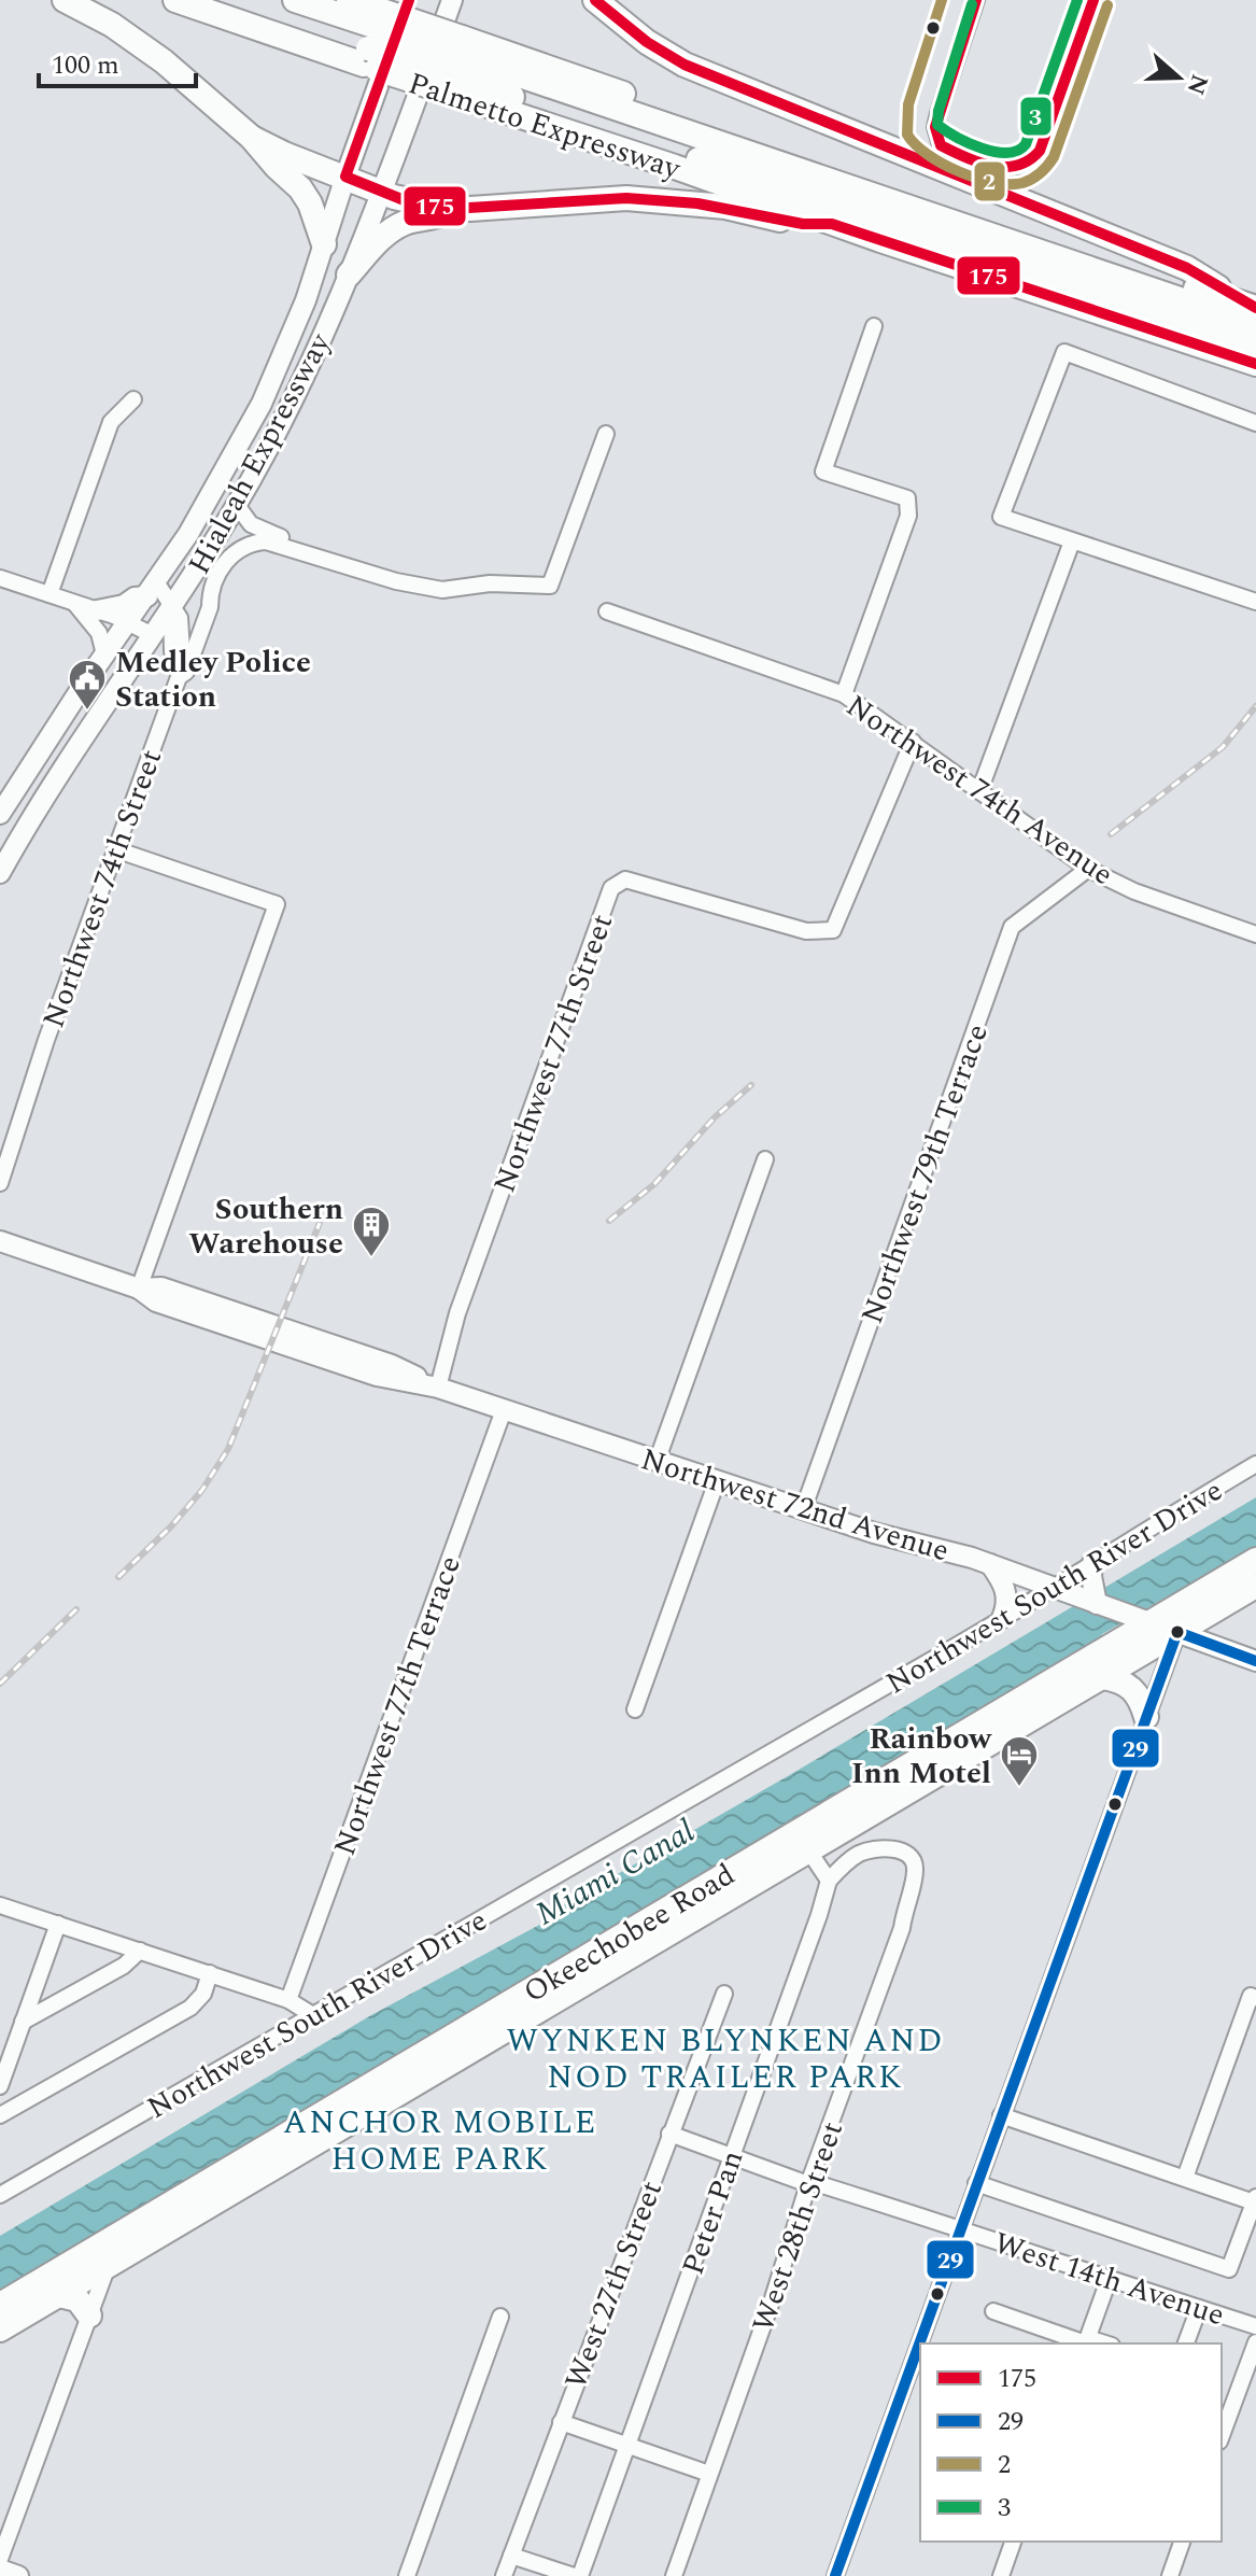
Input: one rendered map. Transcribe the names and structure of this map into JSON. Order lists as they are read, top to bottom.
{
  "streets": {
    "highway": ["Palmetto Expressway", "Okeechobee Road"],
    "main road": ["Hialeah Expressway", "Northwest 72nd Avenue"],
    "street": [
      "Northwest 74th Avenue",
      "Northwest 74th Street",
      "Northwest 77th Street",
      "Northwest 79th Terrace",
      "Northwest South River Drive",
      "Northwest 77th Terrace",
      "Peter Pan",
      "West 28th Street",
      "West 14th Avenue",
      "West 27th Street"
    ]
  },
  "crossings": [
    ["Northwest 74th Avenue", "Northwest 77th Street"],
    ["Northwest 74th Avenue", "Northwest 79th Terrace"],
    ["Northwest 77th Street", "Northwest 72nd Avenue"],
    ["Northwest 79th Terrace", "Northwest 72nd Avenue"],
    ["Northwest 72nd Avenue", "Northwest South River Drive"],
    ["Northwest 72nd Avenue", "Northwest 77th Terrace"],
    ["Northwest 72nd Avenue", "Okeechobee Road"],
    ["Peter Pan", "West 28th Street"],
    ["Peter Pan", "West 14th Avenue"],
    ["West 28th Street", "West 14th Avenue"],
    ["West 14th Avenue", "West 27th Street"]
  ],
  "districts": ["WYNKEN BLYNKEN AND NOD TRAILER PARK", "ANCHOR MOBILE HOME PARK"],
  "water": ["Miami Canal"],
  "places": {
    "public building": ["Medley Police Station"],
    "building": ["Southern Warehouse"],
    "hotel": ["Rainbow Inn Motel"]
  },
  "lines": [
    "transit line 175",
    "transit line 2",
    "transit line 3",
    "transit line 29"
  ],
  "legend": [
    "175",
    "29",
    "2",
    "3"
  ],
  "scale_bar": "100 m",
  "north": "right"
}
